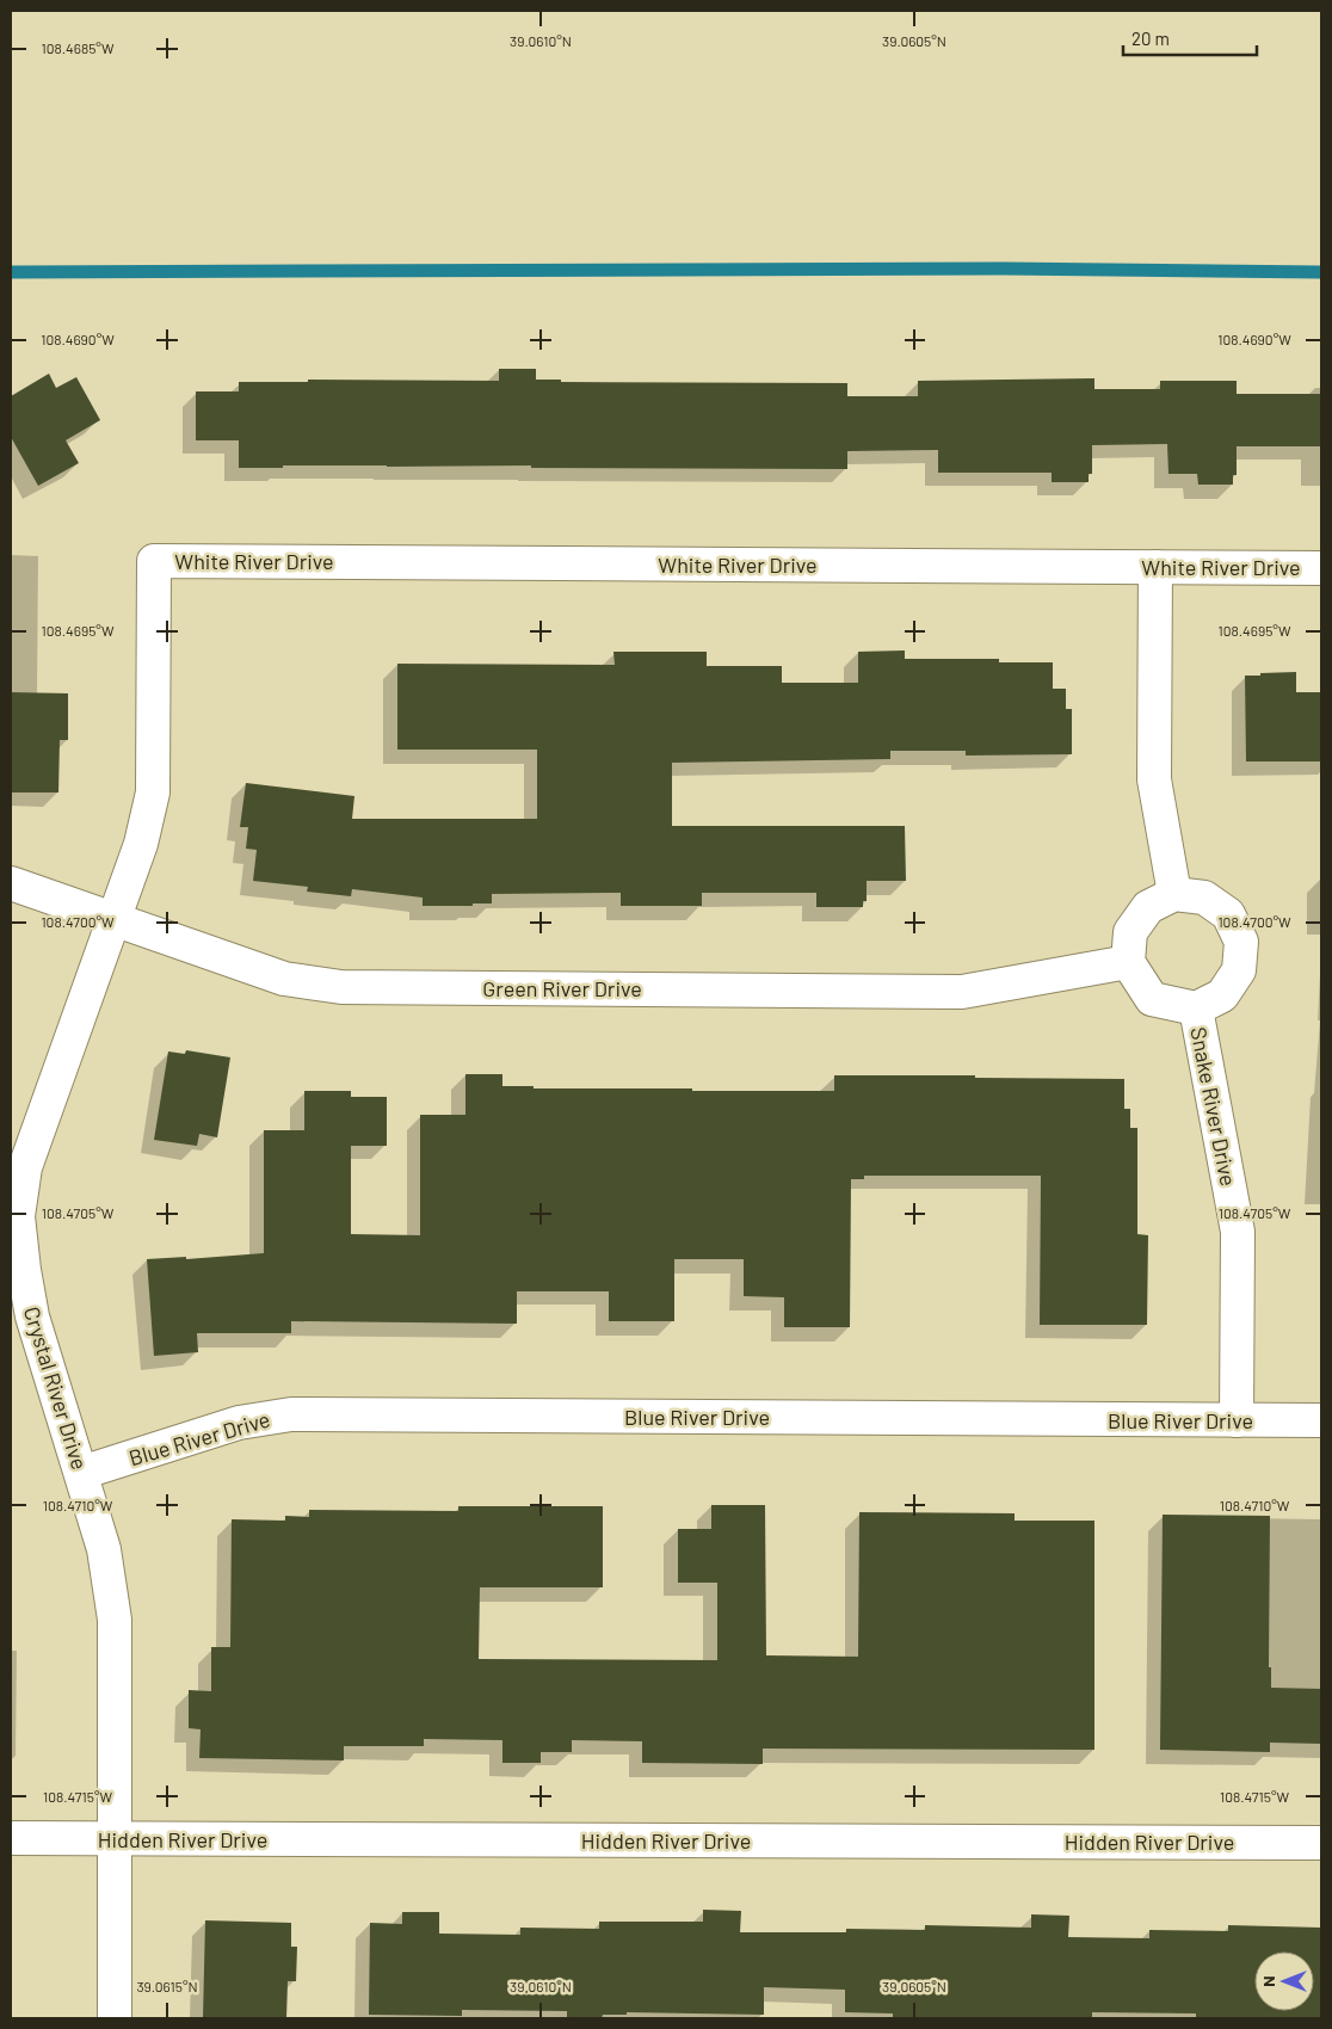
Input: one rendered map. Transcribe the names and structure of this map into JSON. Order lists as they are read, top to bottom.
{
  "streets": {
    "street": [
      "White River Drive",
      "Green River Drive",
      "Snake River Drive",
      "Crystal River Drive",
      "Blue River Drive",
      "Hidden River Drive"
    ]
  },
  "crossings": [
    ["White River Drive", "Crystal River Drive"],
    ["Green River Drive", "Snake River Drive"],
    ["Green River Drive", "Crystal River Drive"],
    ["Snake River Drive", "Blue River Drive"],
    ["Crystal River Drive", "Blue River Drive"],
    ["Crystal River Drive", "Hidden River Drive"]
  ],
  "scale_bar": "20 m",
  "north": "left",
  "coordinates": [
    "39.0610°N",
    "39.0605°N",
    "108.4685°W",
    "108.4690°W",
    "108.4695°W",
    "108.4700°W",
    "108.4705°W",
    "108.4710°W",
    "108.4715°W",
    "39.0615°N"
  ]
}
